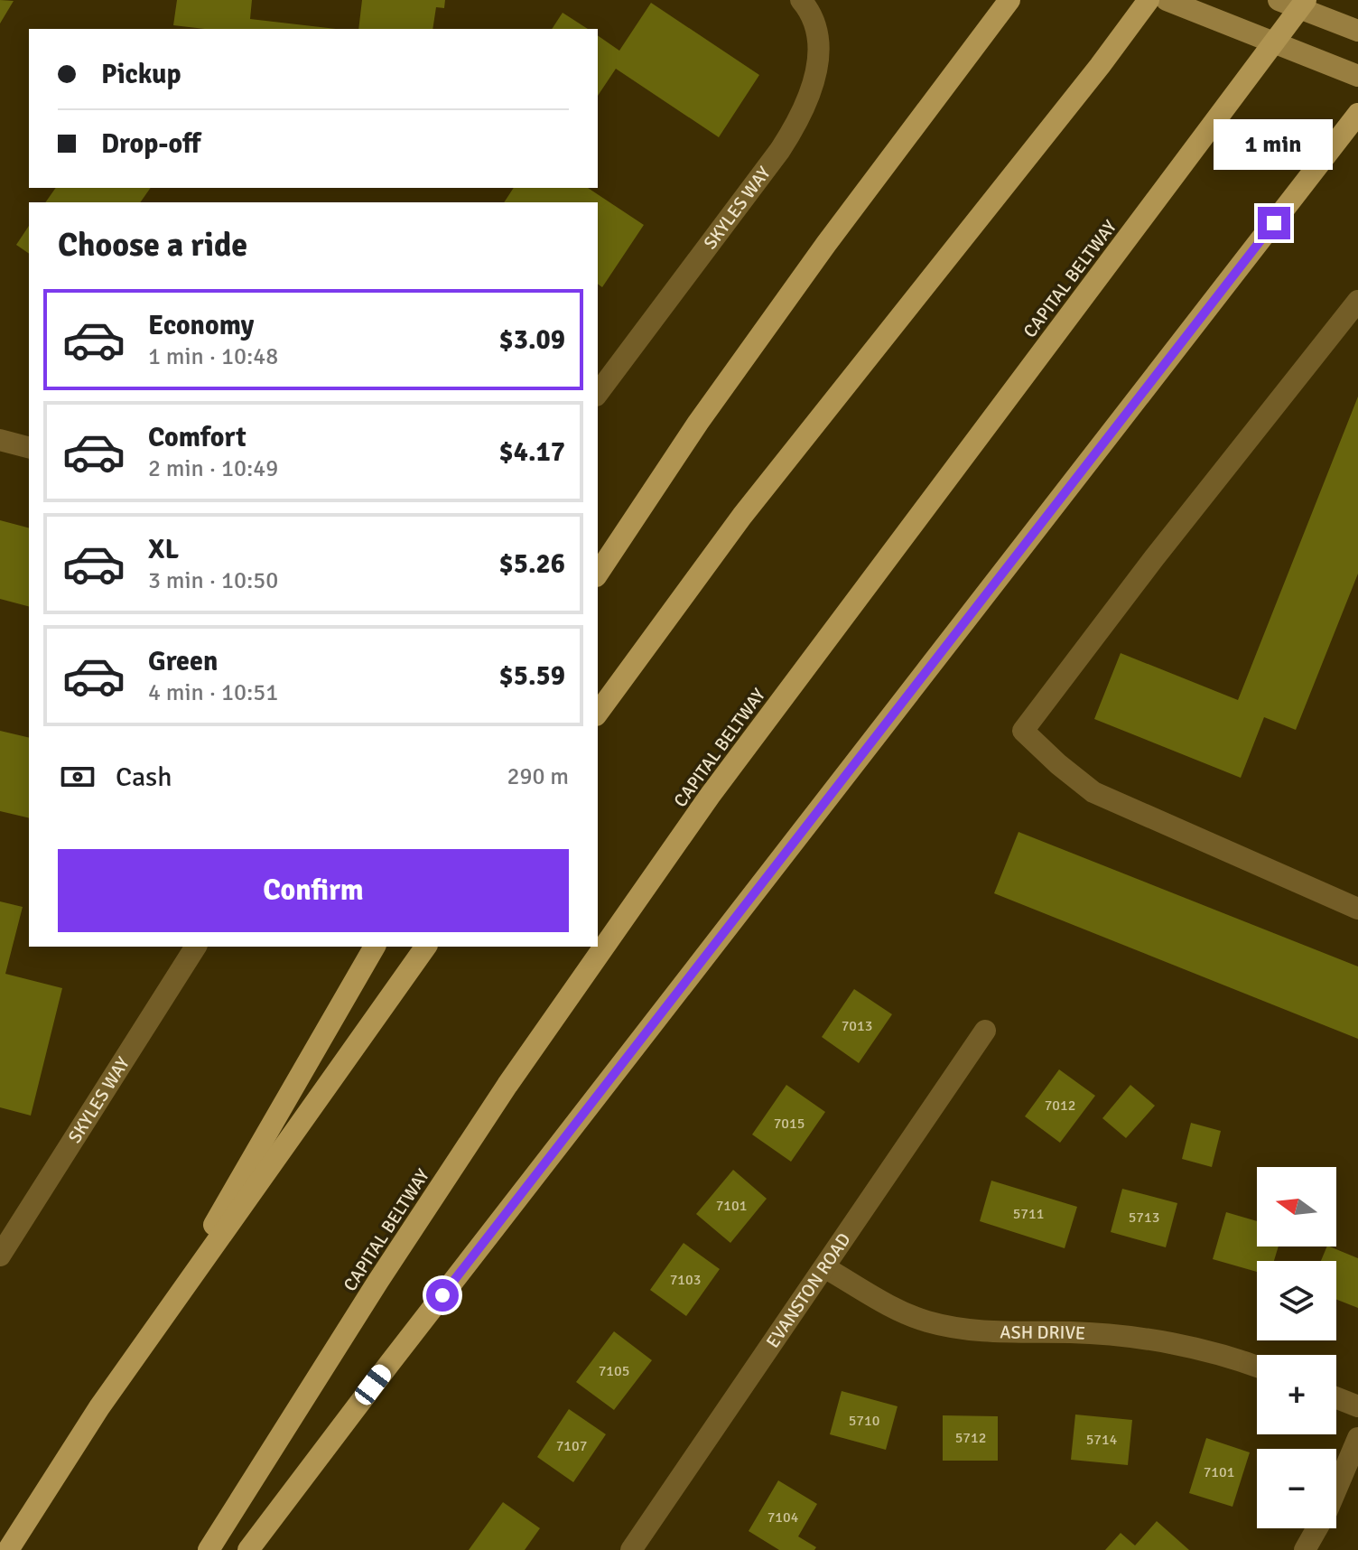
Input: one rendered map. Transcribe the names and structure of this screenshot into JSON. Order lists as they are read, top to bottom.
{
  "streets": {
    "highway": ["CAPITAL BELTWAY"],
    "street": ["SKYLES WAY", "EVANSTON ROAD", "ASH DRIVE"]
  },
  "crossings": [
    ["EVANSTON ROAD", "ASH DRIVE"]
  ],
  "house_numbers": [
    "7013",
    "7012",
    "7015",
    "7101",
    "5711",
    "5713",
    "7103",
    "7105",
    "5710",
    "5712",
    "5714",
    "7107",
    "7101",
    "7104"
  ],
  "north": "left",
  "page": {
    "banner": ["Pickup", "Drop-off"],
    "bubble": "1 min",
    "heading": "Choose a ride",
    "list": [
      {
        "name": "Economy",
        "note": "1 min · 10:48",
        "value": "$3.09"
      },
      {
        "name": "Comfort",
        "note": "2 min · 10:49",
        "value": "$4.17"
      },
      {
        "name": "XL",
        "note": "3 min · 10:50",
        "value": "$5.26"
      },
      {
        "name": "Green",
        "note": "4 min · 10:51",
        "value": "$5.59"
      }
    ],
    "pay": ["Cash", "290 m"],
    "buttons": "Confirm",
    "map_buttons": ["+", "−"]
  }
}
